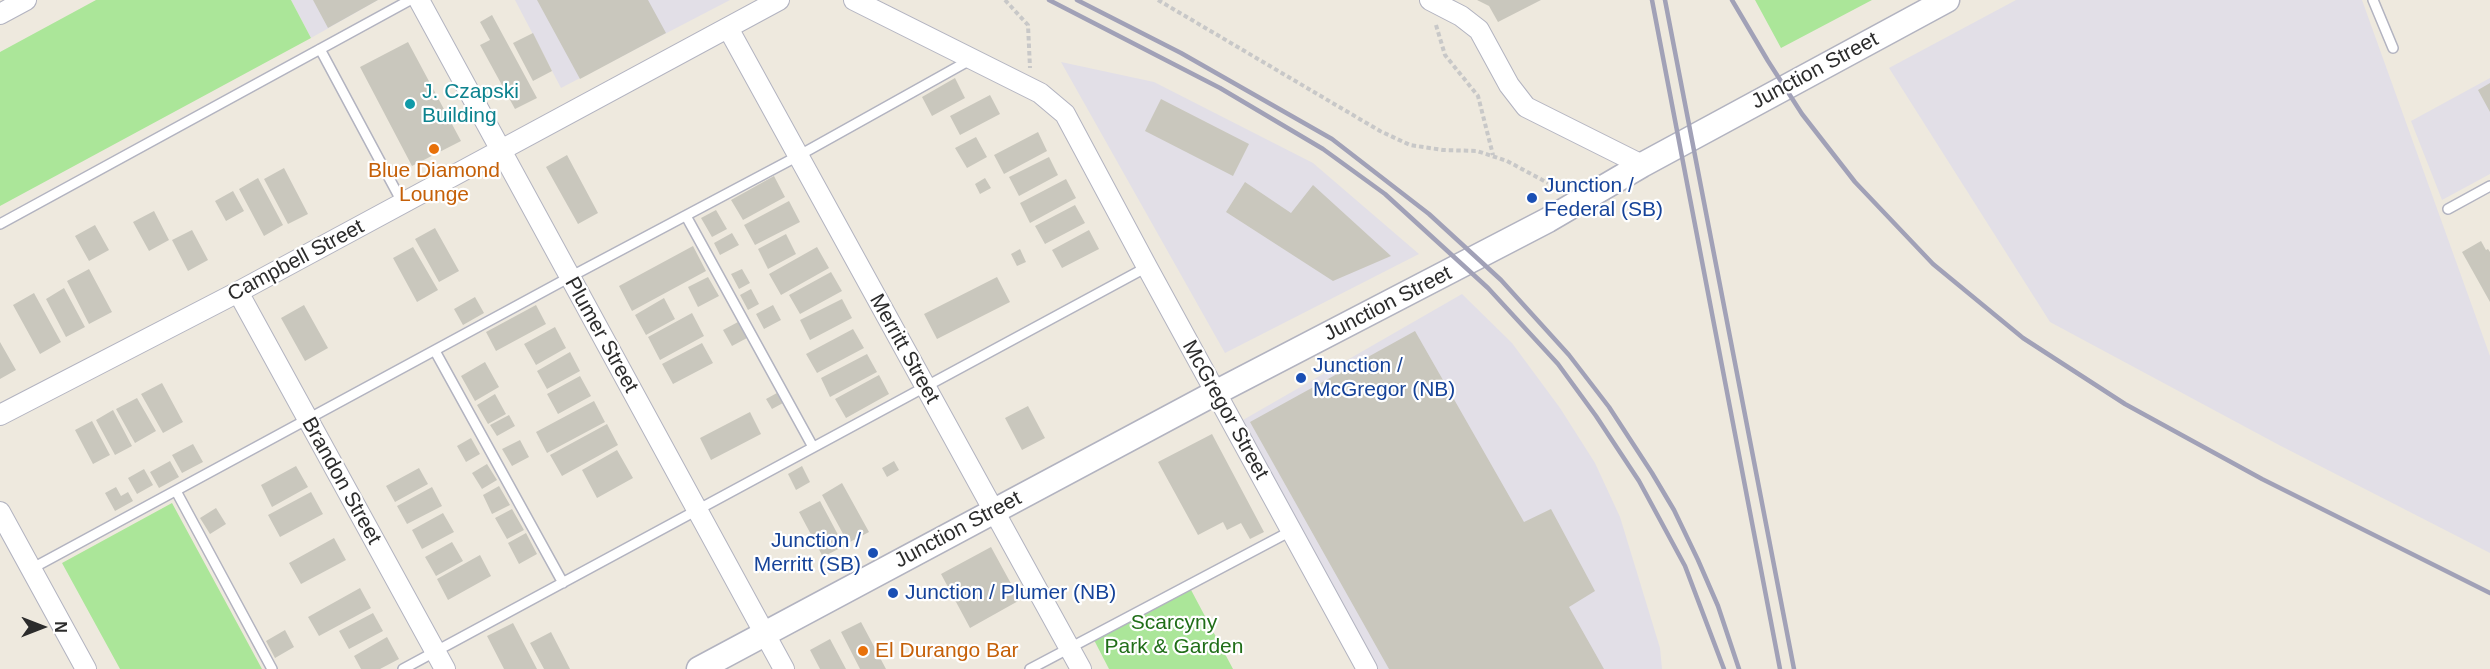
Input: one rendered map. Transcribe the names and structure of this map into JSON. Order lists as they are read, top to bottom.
{
  "streets": {
    "street": [
      "Junction Street",
      "Campbell Street",
      "Plumer Street",
      "Merritt Street",
      "McGregor Street",
      "Brandon Street"
    ]
  },
  "crossings": [
    ["Junction Street", "Plumer Street"],
    ["Junction Street", "Merritt Street"],
    ["Junction Street", "McGregor Street"],
    ["Campbell Street", "Plumer Street"],
    ["Campbell Street", "Merritt Street"],
    ["Campbell Street", "Brandon Street"]
  ],
  "parks": ["Scarcyny Park & Garden"],
  "places": [
    "J. Czapski Building",
    "Blue Diamond Lounge",
    "Junction / Federal (SB)",
    "Junction / McGregor (NB)",
    "Junction / Merritt (SB)",
    "Junction / Plumer (NB)",
    "El Durango Bar"
  ],
  "north": "right"
}
